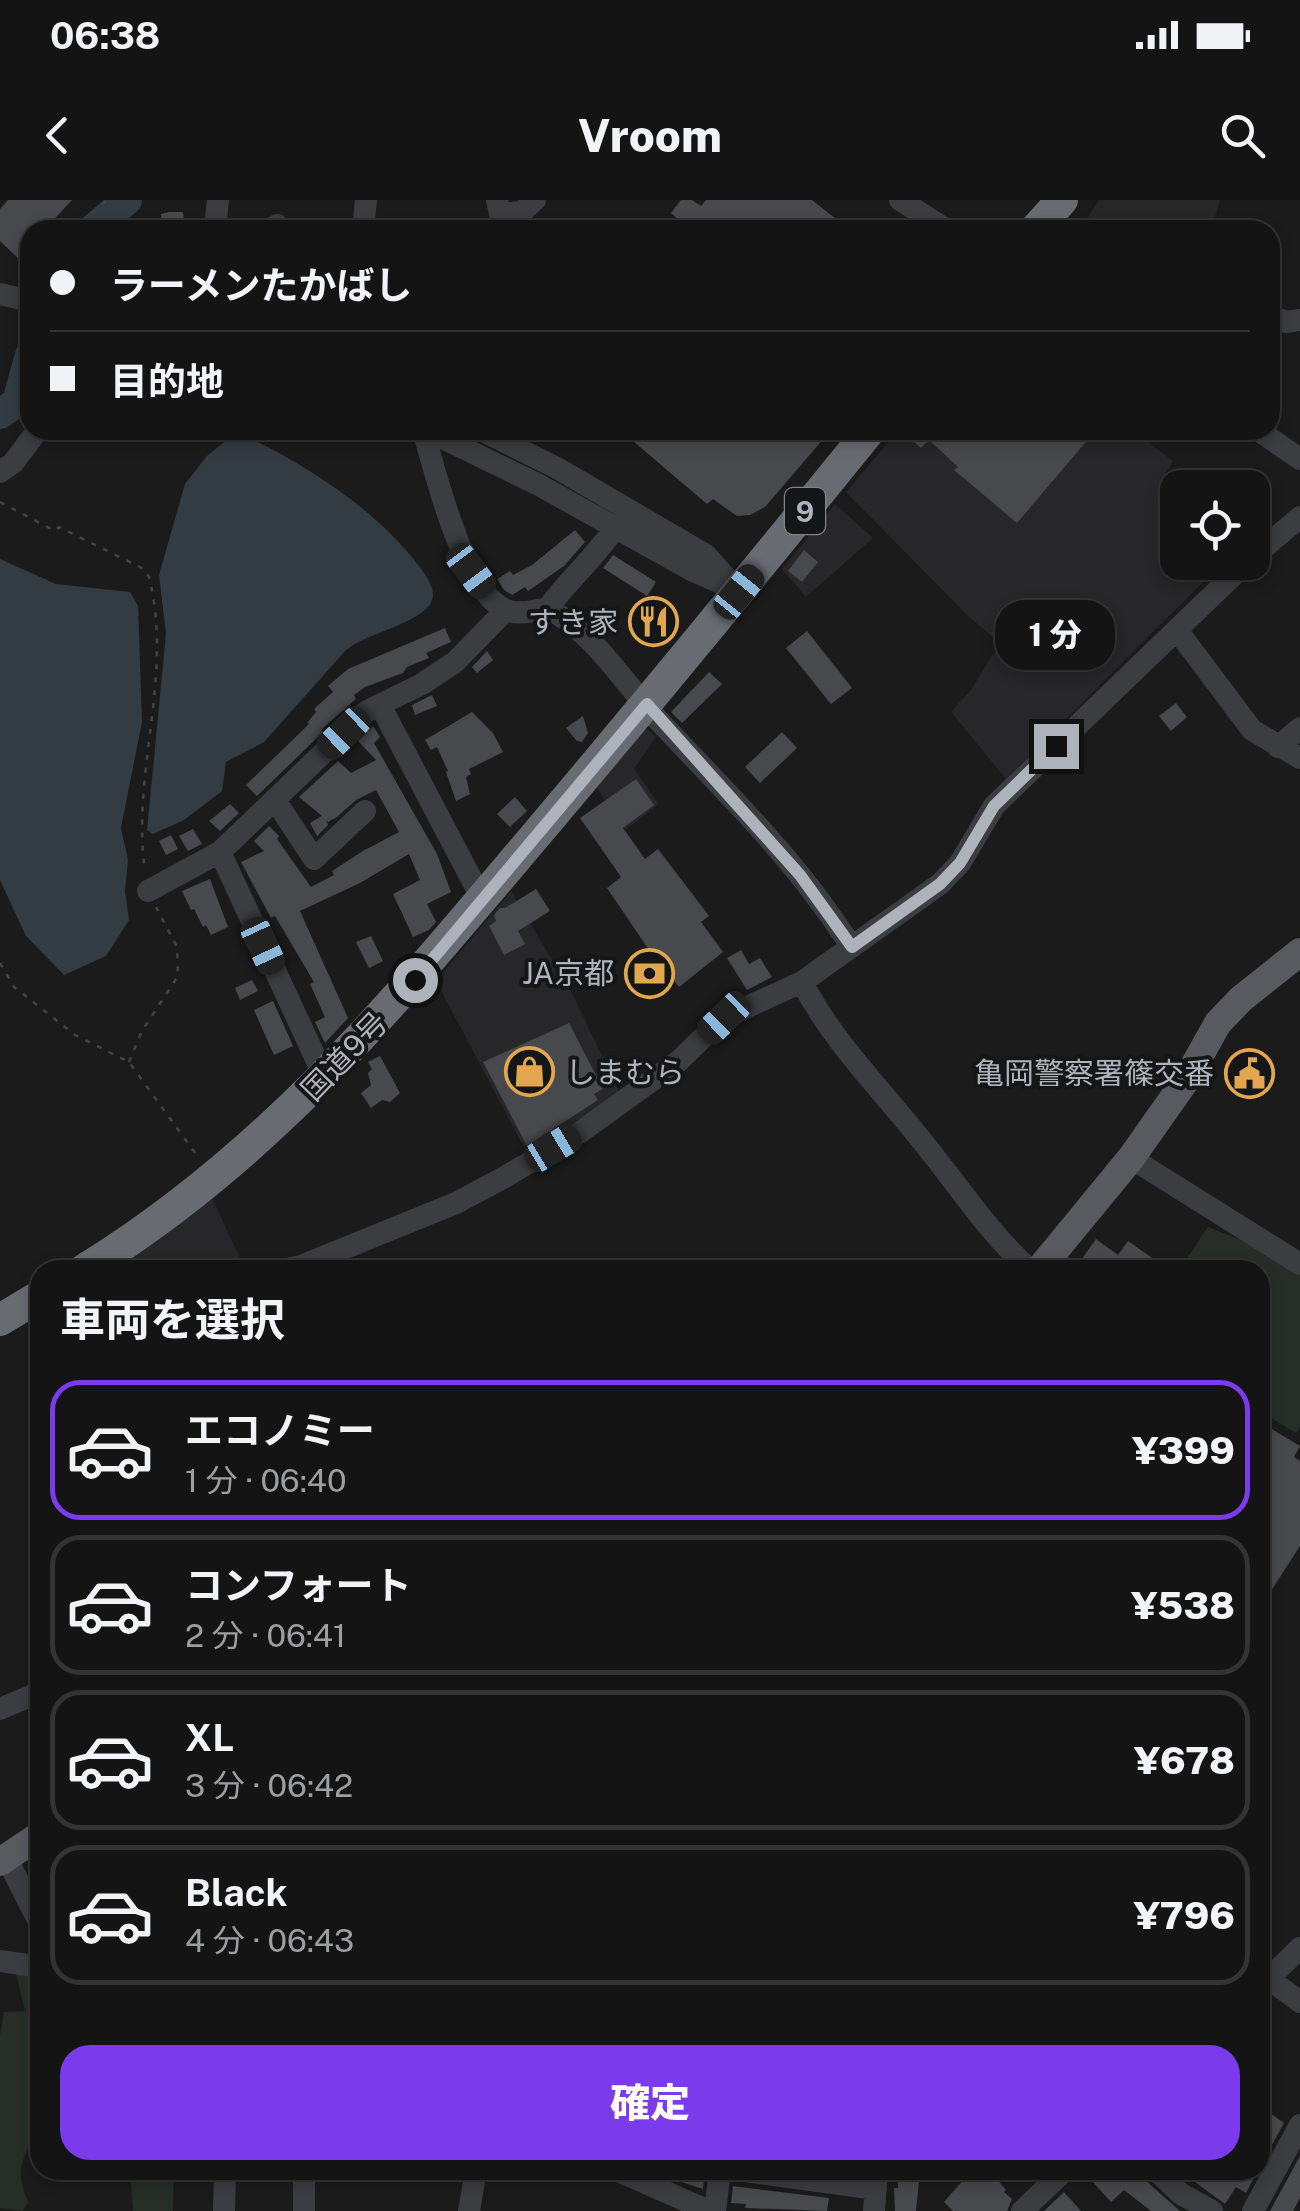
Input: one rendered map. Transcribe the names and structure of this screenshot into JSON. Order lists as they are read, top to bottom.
{
  "streets": {
    "highway": ["9", "国道9号"]
  },
  "places": {
    "restaurant": ["すき家"],
    "bank": ["JA京都"],
    "shop": ["しまむら"],
    "public building": ["亀岡警察署篠交番"]
  },
  "page": {
    "status": "06:38",
    "header": "Vroom",
    "banner": ["ラーメンたかばし", "目的地"],
    "bubble": "1 分",
    "heading": "車両を選択",
    "list": [
      {
        "name": "エコノミー",
        "note": "1 分 · 06:40",
        "value": "¥399"
      },
      {
        "name": "コンフォート",
        "note": "2 分 · 06:41",
        "value": "¥538"
      },
      {
        "name": "XL",
        "note": "3 分 · 06:42",
        "value": "¥678"
      },
      {
        "name": "Black",
        "note": "4 分 · 06:43",
        "value": "¥796"
      }
    ],
    "buttons": "確定"
  }
}
